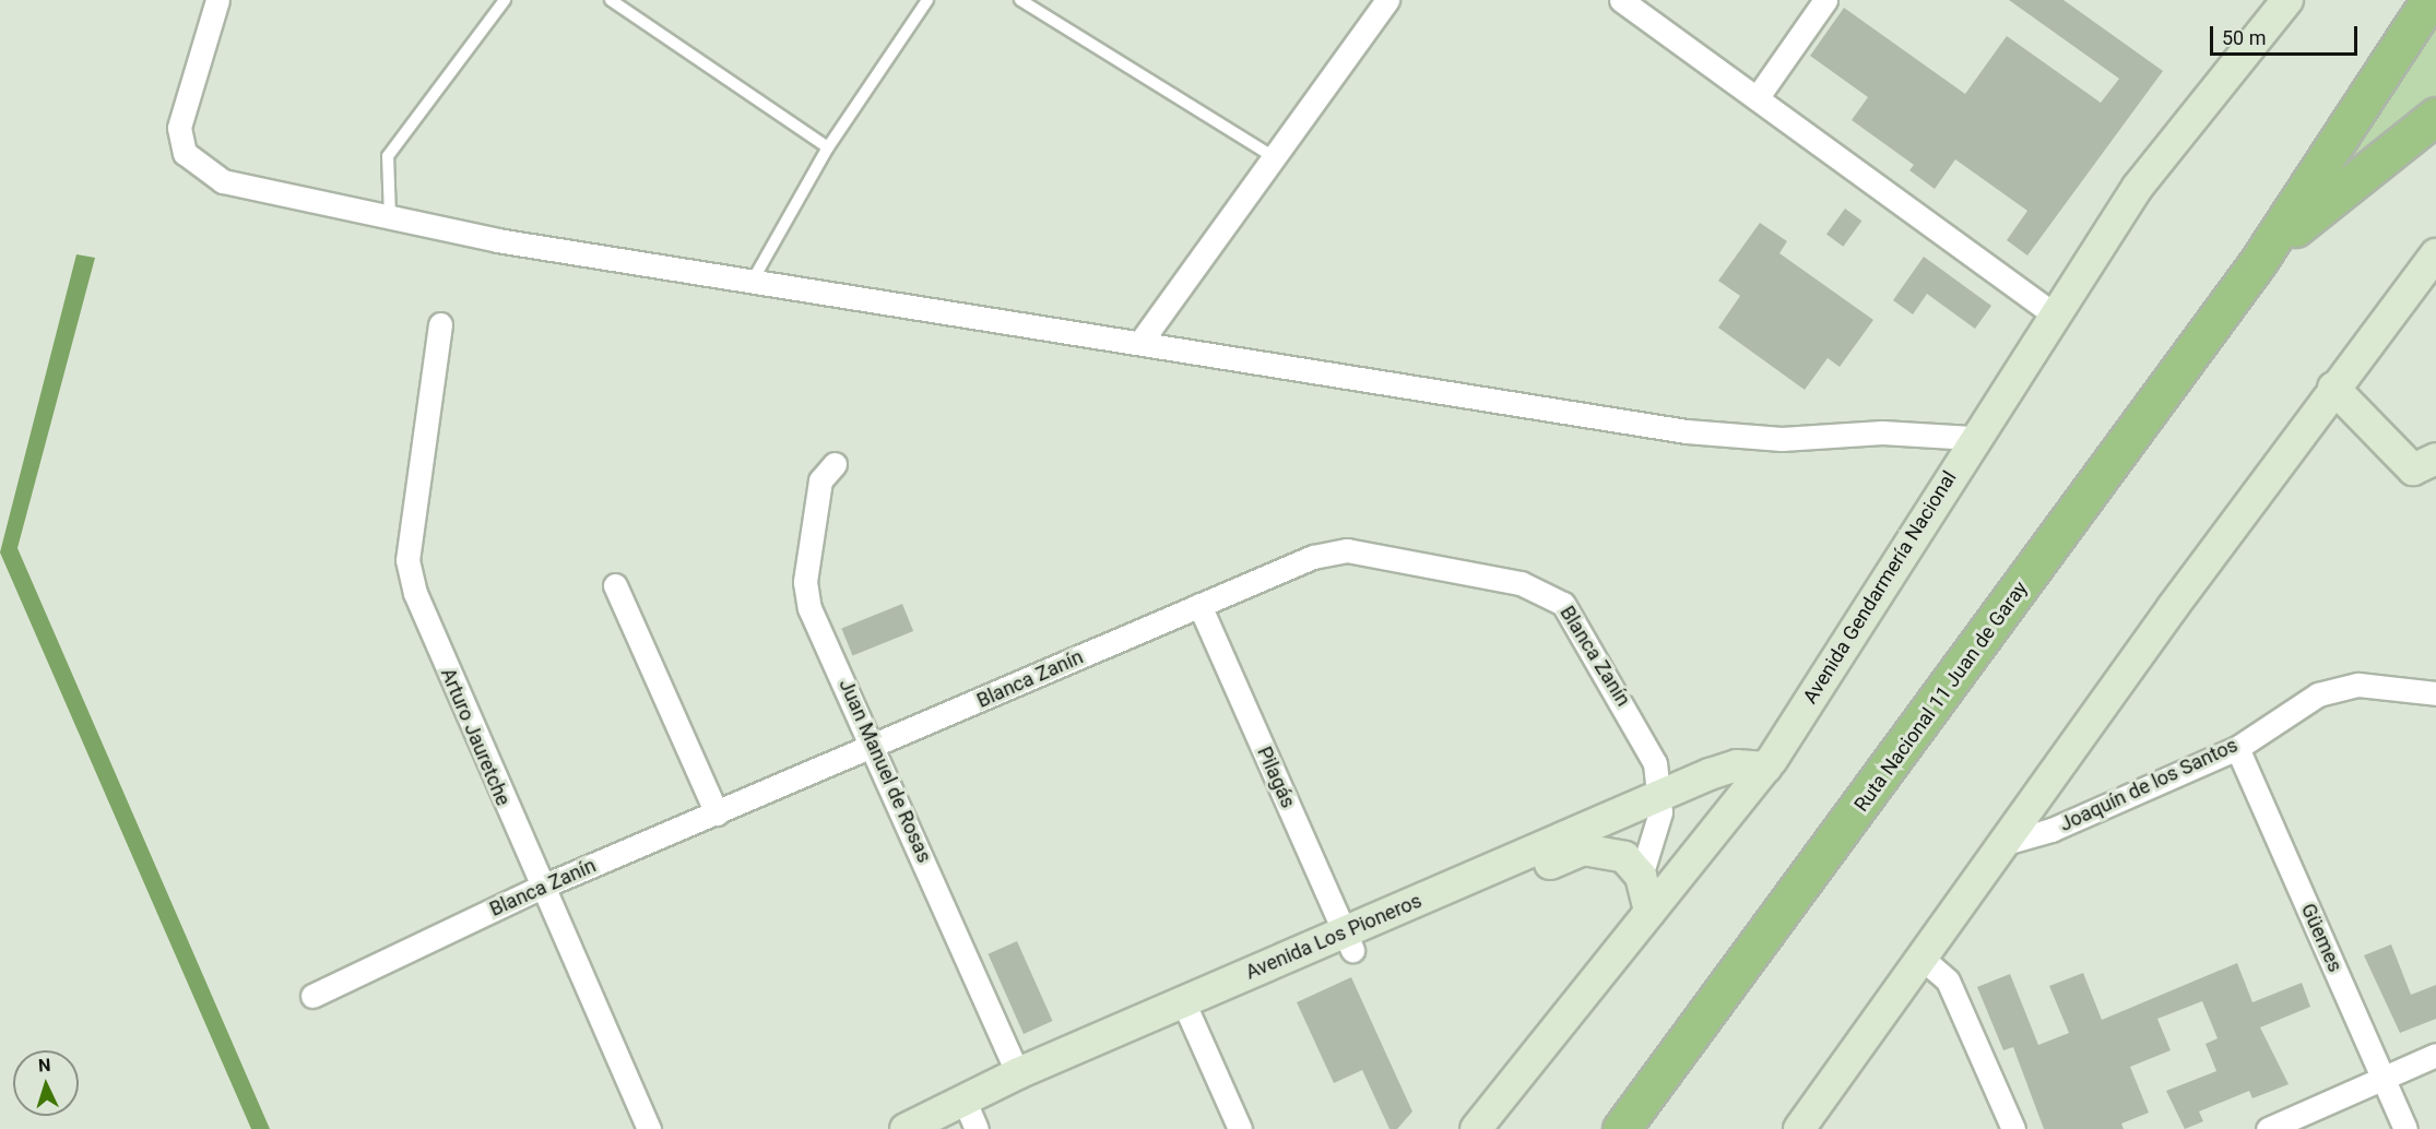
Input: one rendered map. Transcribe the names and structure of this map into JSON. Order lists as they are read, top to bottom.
{
  "streets": {
    "highway": ["Ruta Nacional 11 Juan de Garay"],
    "main road": ["Avenida Gendarmería Nacional", "Avenida Los Pioneros"],
    "street": [
      "Blanca Zanín",
      "Arturo Jauretche",
      "Juan Manuel de Rosas",
      "Pilagás",
      "Joaquín de los Santos",
      "Güemes"
    ]
  },
  "crossings": [
    ["Avenida Gendarmería Nacional", "Avenida Los Pioneros"],
    ["Blanca Zanín", "Arturo Jauretche"],
    ["Blanca Zanín", "Juan Manuel de Rosas"],
    ["Blanca Zanín", "Pilagás"],
    ["Blanca Zanín", "Avenida Los Pioneros"],
    ["Juan Manuel de Rosas", "Avenida Los Pioneros"],
    ["Pilagás", "Avenida Los Pioneros"],
    ["Joaquín de los Santos", "Güemes"]
  ],
  "scale_bar": "50 m",
  "north": "top"
}
